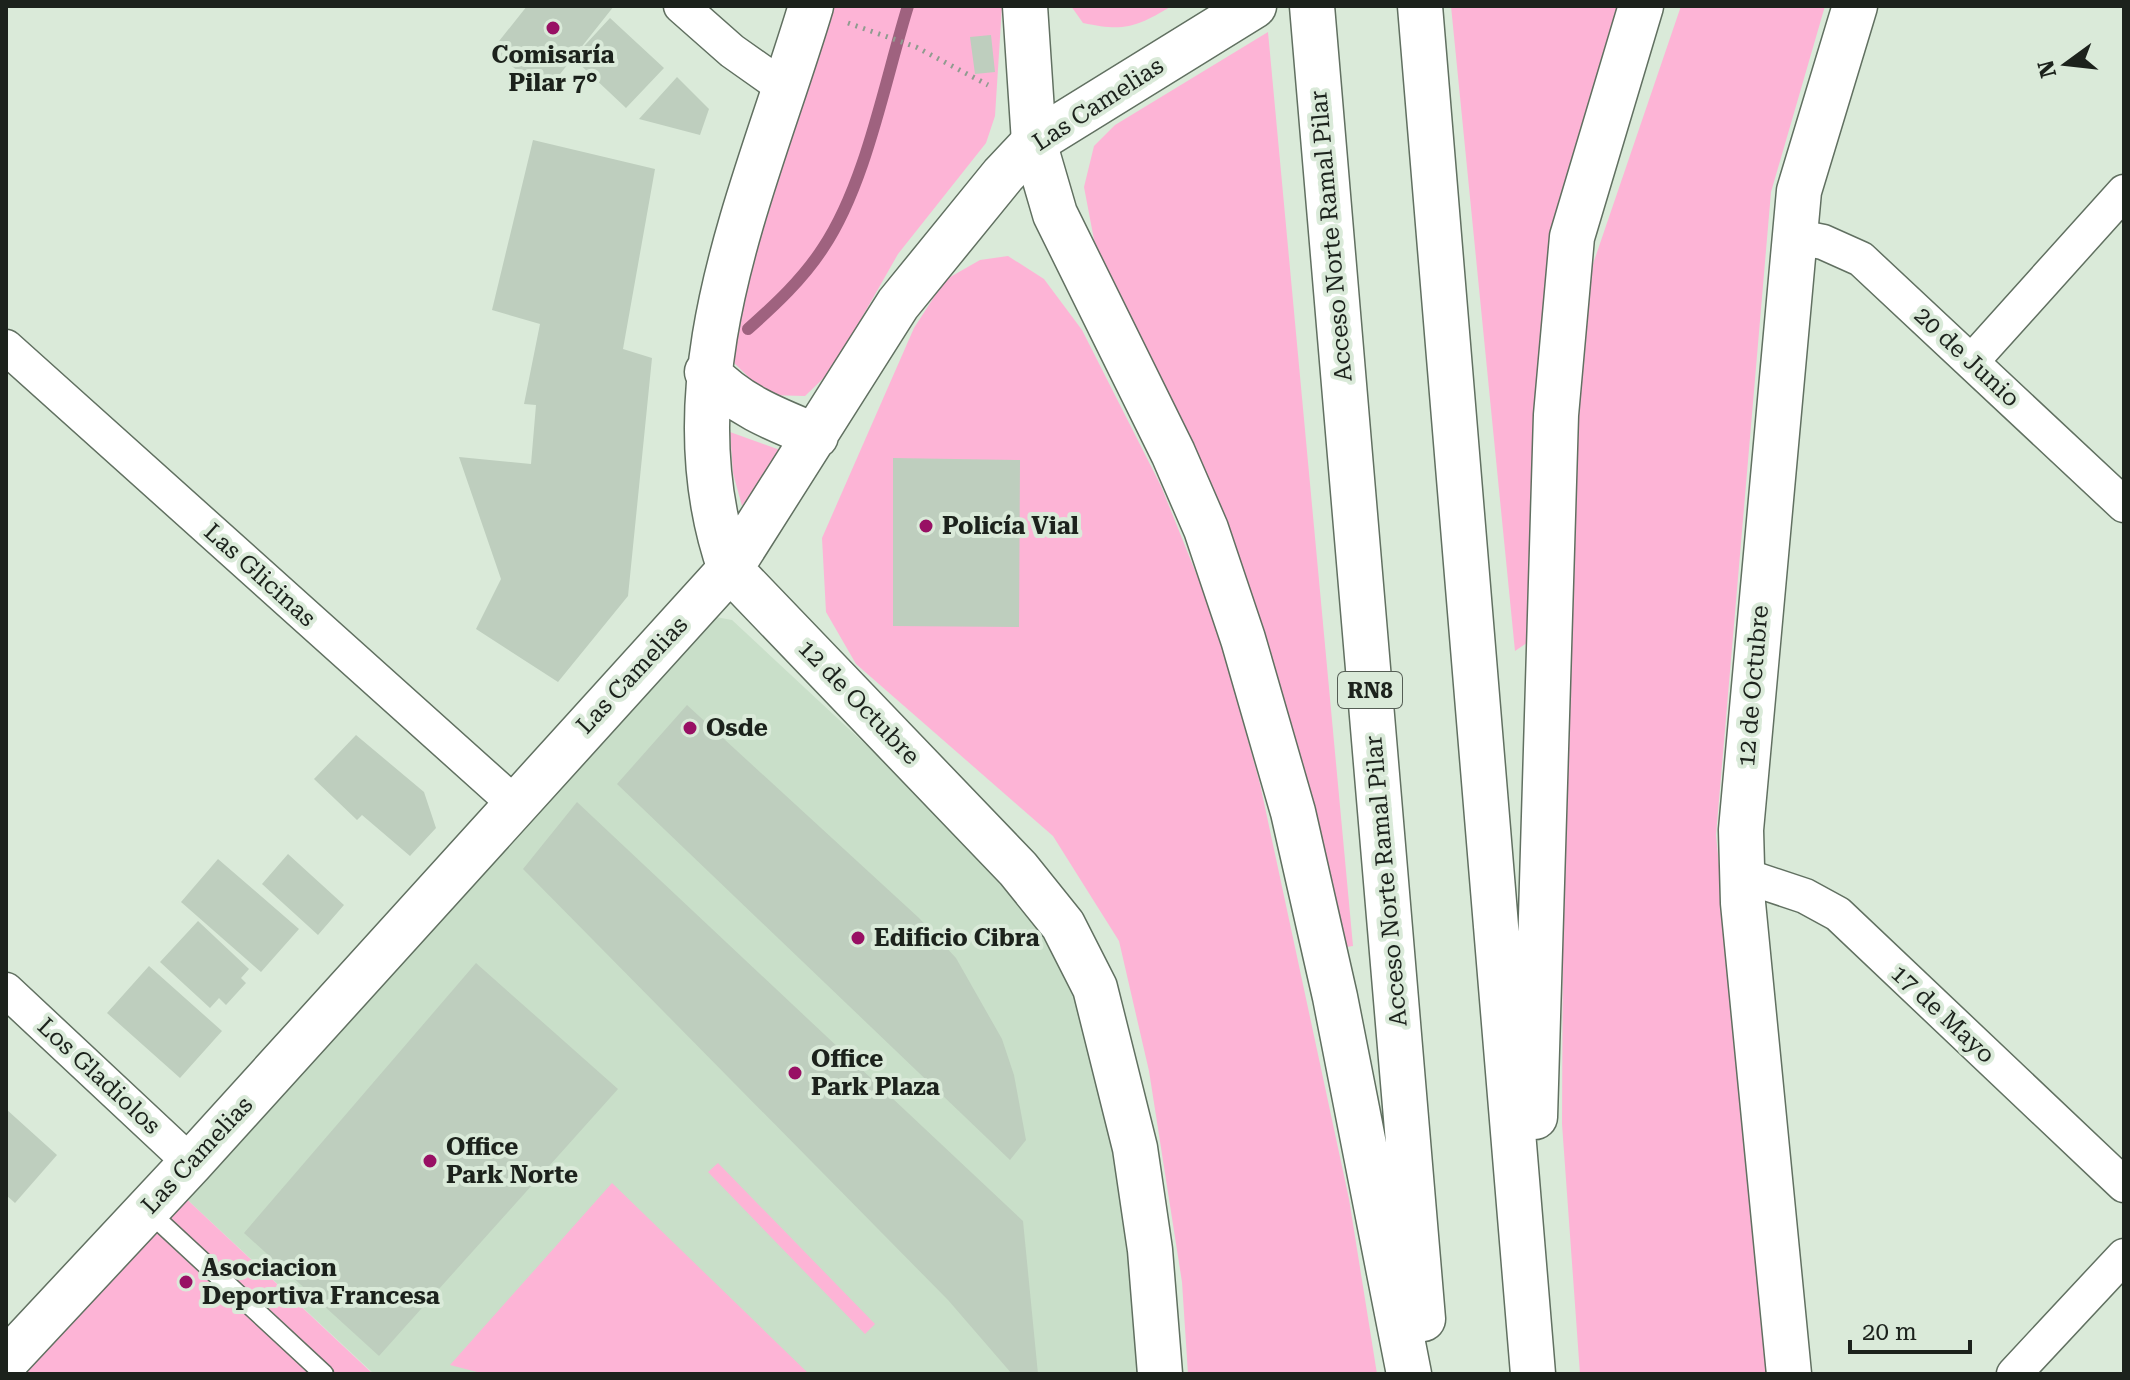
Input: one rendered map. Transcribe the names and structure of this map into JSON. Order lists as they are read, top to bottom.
{
  "streets": {
    "main road": [
      "Las Camelias",
      "Acceso Norte Ramal Pilar",
      "12 de Octubre",
      "RN8"
    ],
    "street": [
      "20 de Junio",
      "Las Glicinas",
      "17 de Mayo",
      "Los Gladiolos"
    ]
  },
  "crossings": [
    ["Las Camelias", "Las Glicinas"],
    ["Las Camelias", "12 de Octubre"],
    ["Las Camelias", "Los Gladiolos"],
    ["20 de Junio", "12 de Octubre"],
    ["12 de Octubre", "17 de Mayo"]
  ],
  "places": [
    "Comisaría Pilar 7°",
    "Policía Vial",
    "Osde",
    "Edificio Cibra",
    "Office Park Plaza",
    "Office Park Norte",
    "Asociacion Deportiva Francesa"
  ],
  "scale_bar": "20 m",
  "north": "left"
}
